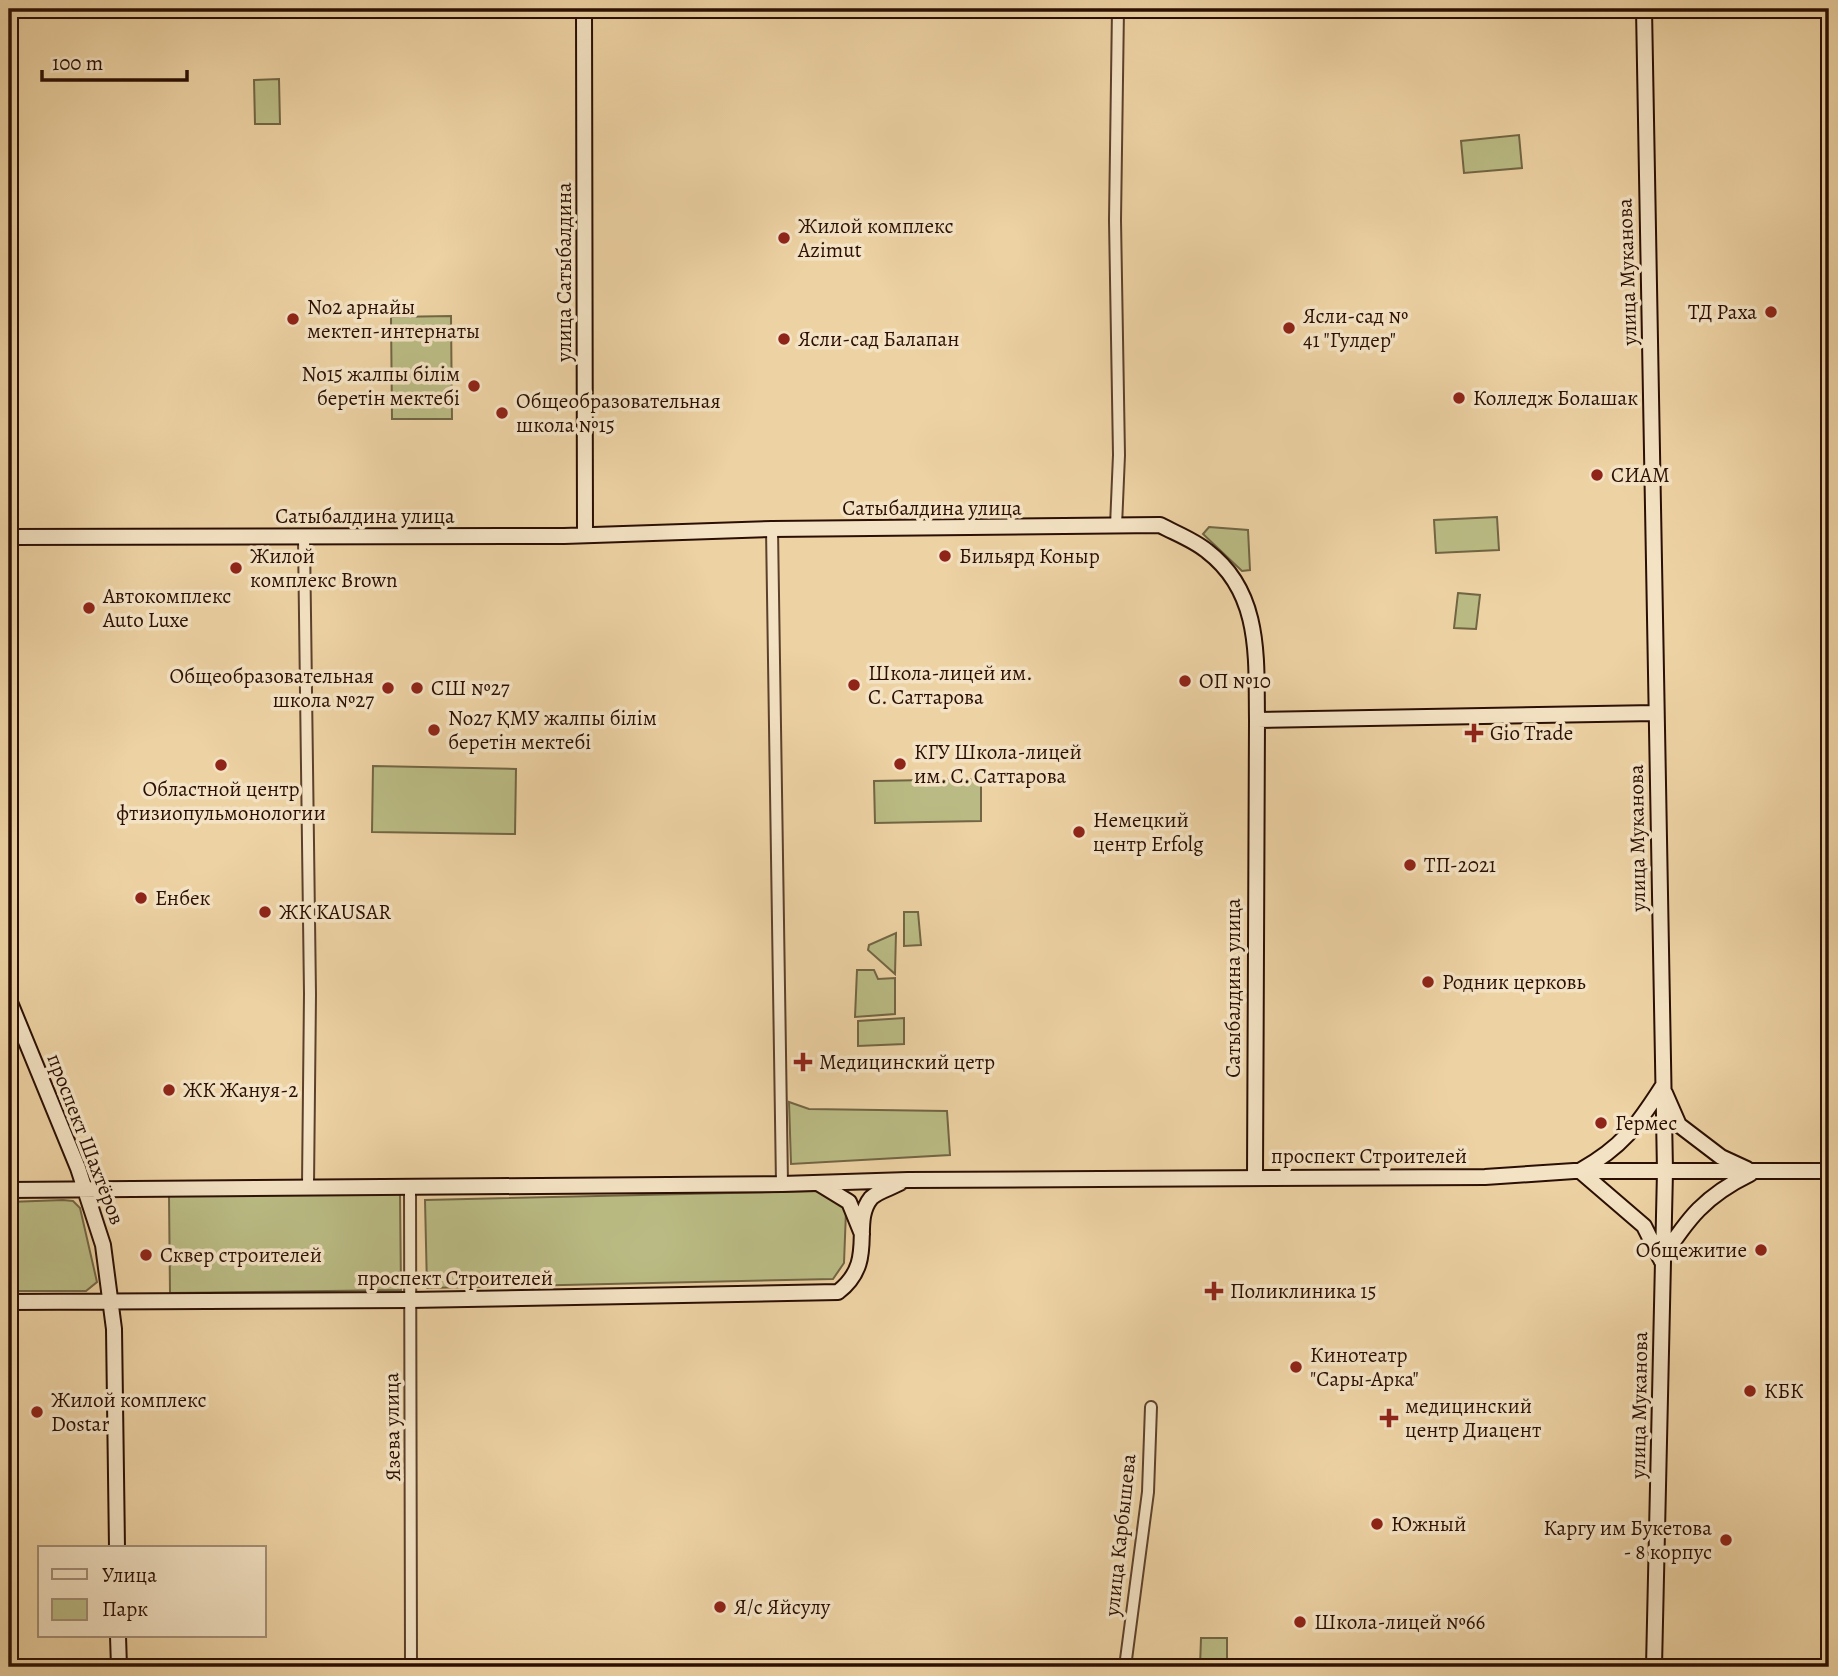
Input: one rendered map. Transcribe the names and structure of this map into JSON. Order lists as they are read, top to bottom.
{
  "streets": {
    "main road": [
      "улица Сатыбалдина",
      "улица Муканова",
      "Сатыбалдина улица",
      "проспект Шахтёров",
      "проспект Строителей"
    ],
    "street": ["Язева улица", "улица Карбышева"]
  },
  "crossings": [
    ["улица Сатыбалдина", "Сатыбалдина улица"],
    ["улица Муканова", "проспект Строителей"],
    ["Сатыбалдина улица", "проспект Строителей"],
    ["проспект Шахтёров", "проспект Строителей"],
    ["проспект Строителей", "Язева улица"]
  ],
  "places": {
    "other": [
      "Жилой комплекс Azimut",
      "ТД Раха",
      "No2 арнайы мектеп-интернаты",
      "Ясли-сад № 41 \"Гулдер\"",
      "Ясли-сад Балапан",
      "No15 жалпы білім беретін мектебі",
      "Колледж Болашак",
      "Общеобразовательная школа №15",
      "СИАМ",
      "Бильярд Коныр",
      "Жилой комплекс Brown",
      "Автокомплекс Auto Luxe",
      "ОП №10",
      "Школа-лицей им. С. Саттарова",
      "Общеобразовательная школа №27",
      "СШ №27",
      "No27 ҚМУ жалпы білім беретін мектебі",
      "КГУ Школа-лицей им. С. Саттарова",
      "Областной центр фтизиопульмонологии",
      "Немецкий центр Erfolg",
      "ТП-2021",
      "Енбек",
      "ЖК KAUSAR",
      "Родник церковь",
      "ЖК Жануя-2",
      "Гермес",
      "Общежитие",
      "Сквер строителей",
      "Кинотеатр \"Сары-Арка\"",
      "КБК",
      "Жилой комплекс Dostar",
      "Южный",
      "Каргу им Букетова - 8 корпус",
      "Я/c Яйсулу",
      "Школа-лицей №66"
    ],
    "health": [
      "Gio Trade",
      "Медицинский цетр",
      "Поликлиника 15",
      "медицинский центр Диацент"
    ]
  },
  "legend": ["Улица", "Парк"],
  "scale_bar": "100 m"
}
